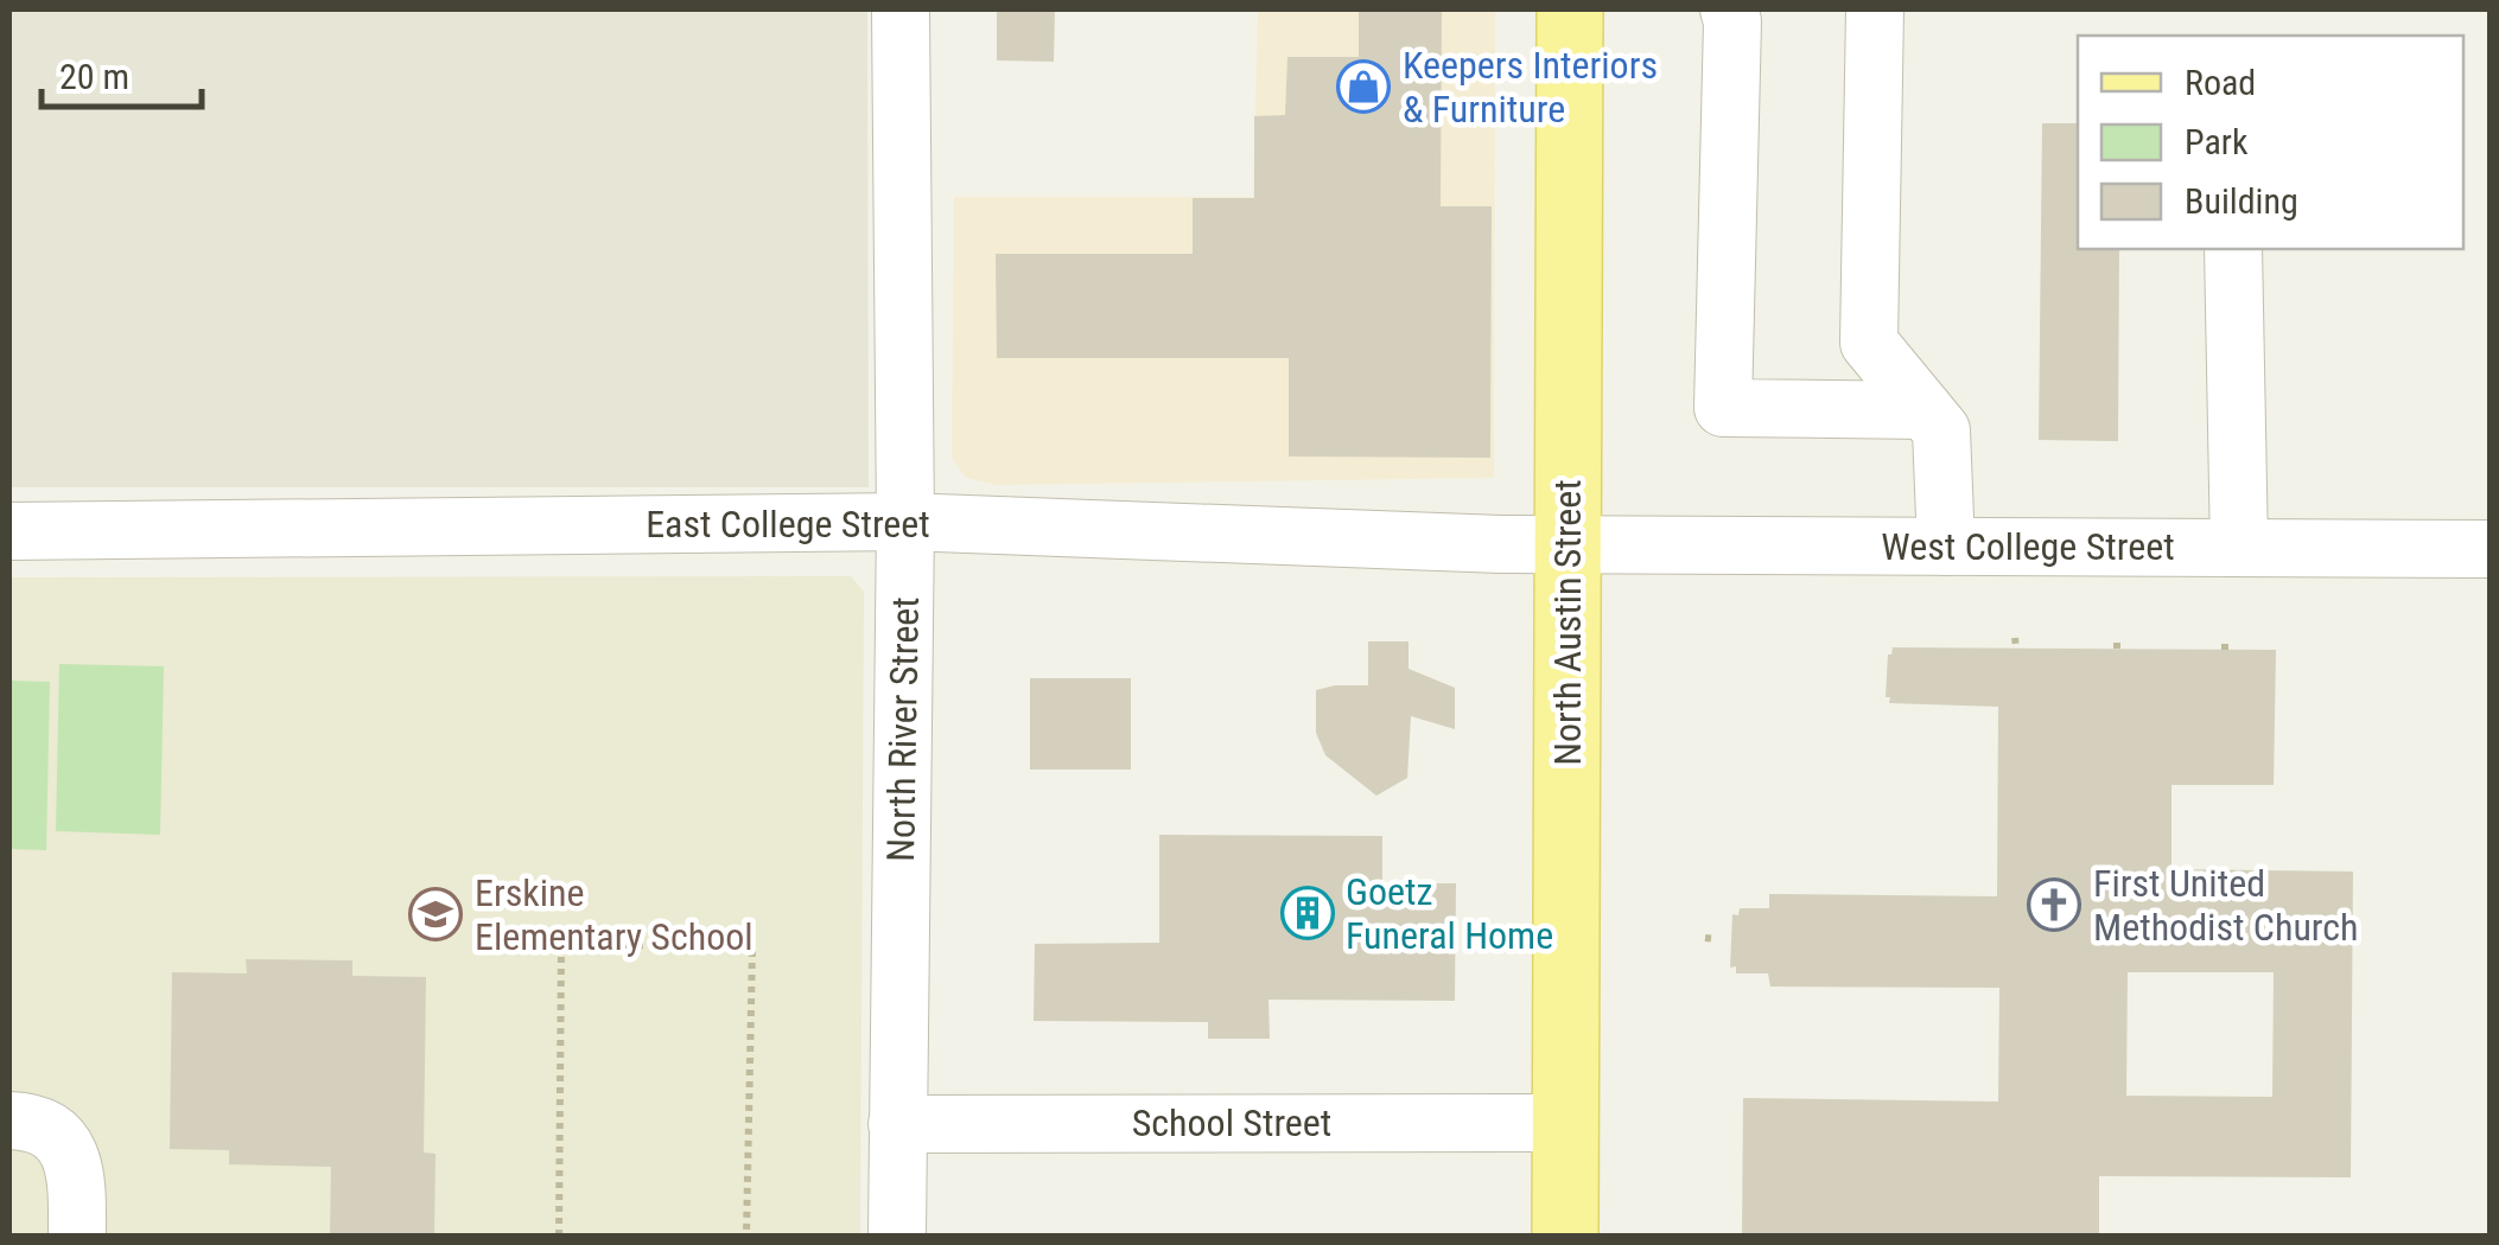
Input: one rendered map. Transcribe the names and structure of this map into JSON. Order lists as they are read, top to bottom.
{
  "streets": {
    "main road": ["North Austin Street"],
    "street": [
      "East College Street",
      "West College Street",
      "North River Street",
      "School Street"
    ]
  },
  "crossings": [
    ["East College Street", "West College Street"],
    ["East College Street", "North Austin Street"],
    ["East College Street", "North River Street"],
    ["West College Street", "North Austin Street"],
    ["North Austin Street", "School Street"],
    ["North River Street", "School Street"]
  ],
  "places": {
    "shop": ["Keepers Interiors & Furniture"],
    "church": ["First United Methodist Church"],
    "building": ["Goetz Funeral Home"],
    "school or university": ["Erskine Elementary School"]
  },
  "legend": ["Road", "Park", "Building"],
  "scale_bar": "20 m"
}
